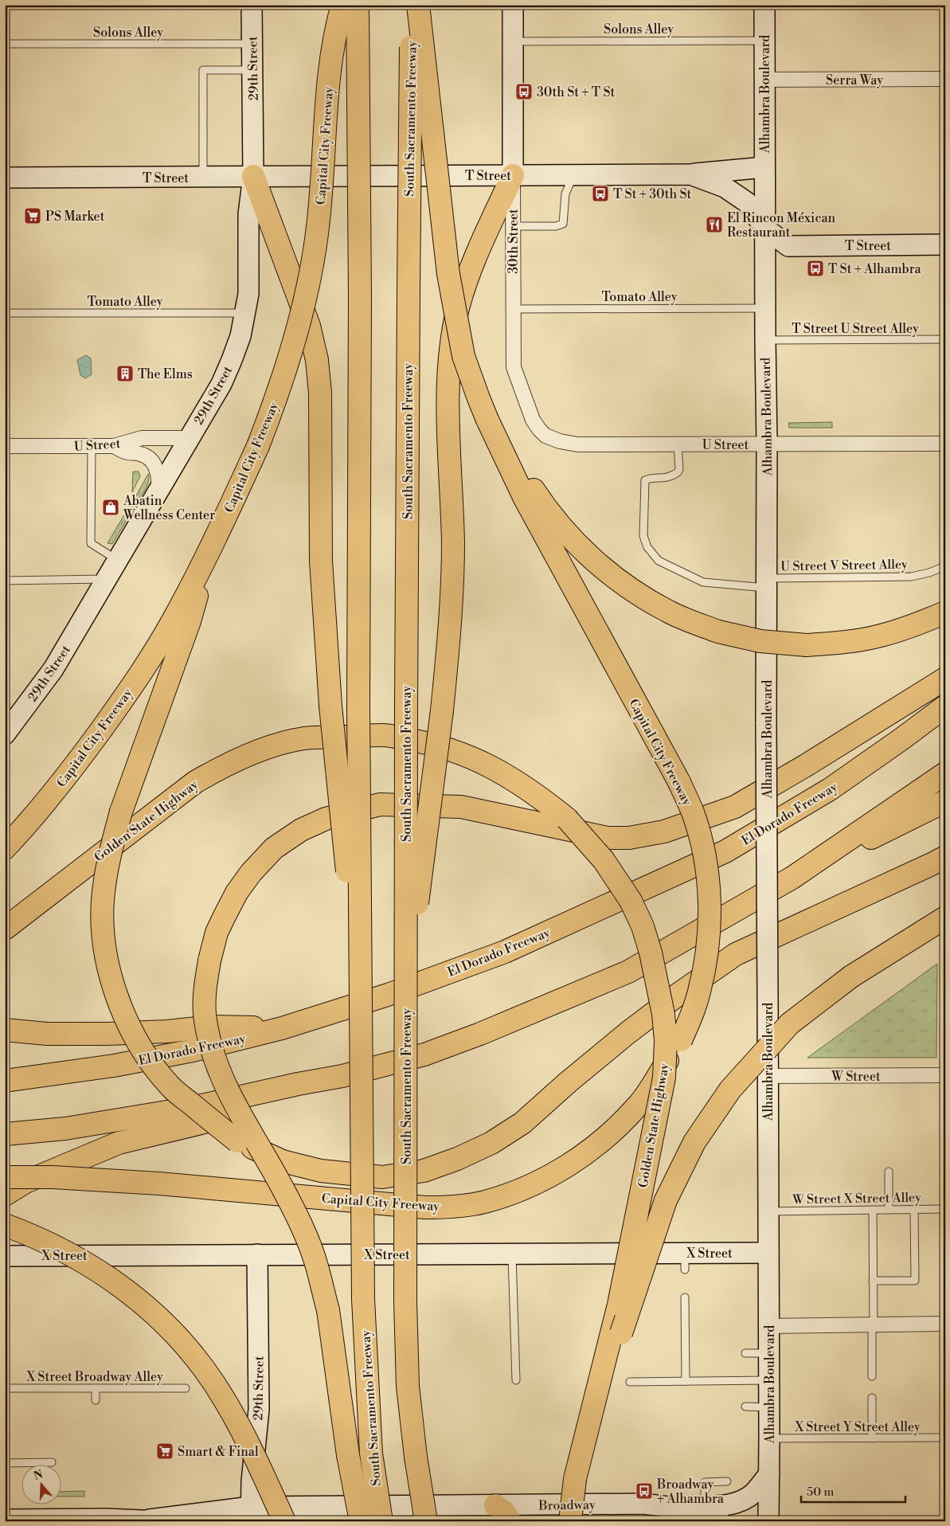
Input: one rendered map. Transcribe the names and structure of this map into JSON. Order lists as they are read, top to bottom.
{
  "streets": {
    "highway": [
      "South Sacramento Freeway",
      "Capital City Freeway",
      "El Dorado Freeway",
      "Golden State Highway"
    ],
    "main road": [
      "29th Street",
      "Alhambra Boulevard",
      "T Street",
      "30th Street",
      "X Street",
      "Broadway"
    ],
    "street": ["Serra Way", "U Street", "W Street"],
    "lane": [
      "Solons Alley",
      "Tomato Alley",
      "T Street U Street Alley",
      "U Street V Street Alley",
      "W Street X Street Alley",
      "X Street Broadway Alley",
      "X Street Y Street Alley"
    ]
  },
  "crossings": [
    ["Solons Alley", "29th Street"],
    ["Solons Alley", "Alhambra Boulevard"],
    ["Solons Alley", "30th Street"],
    ["29th Street", "T Street"],
    ["29th Street", "Tomato Alley"],
    ["29th Street", "U Street"],
    ["29th Street", "X Street"],
    ["29th Street", "Broadway"],
    ["Serra Way", "Alhambra Boulevard"],
    ["Alhambra Boulevard", "T Street"],
    ["Alhambra Boulevard", "Tomato Alley"],
    ["Alhambra Boulevard", "T Street U Street Alley"],
    ["Alhambra Boulevard", "U Street"],
    ["Alhambra Boulevard", "U Street V Street Alley"],
    ["Alhambra Boulevard", "W Street"],
    ["Alhambra Boulevard", "W Street X Street Alley"],
    ["Alhambra Boulevard", "X Street"],
    ["Alhambra Boulevard", "X Street Y Street Alley"],
    ["T Street", "30th Street"],
    ["30th Street", "Tomato Alley"],
    ["30th Street", "U Street"],
    ["U Street", "U Street V Street Alley"]
  ],
  "places": {
    "bus stop": [
      "30th St + T St",
      "T St + 30th St",
      "T St + Alhambra",
      "Broadway + Alhambra"
    ],
    "supermarket": ["PS Market", "Smart & Final"],
    "restaurant": ["El Rincon Méxican Restaurant"],
    "building": ["The Elms"],
    "shop": ["Abatin Wellness Center"]
  },
  "scale_bar": "50 m",
  "north": "top"
}
